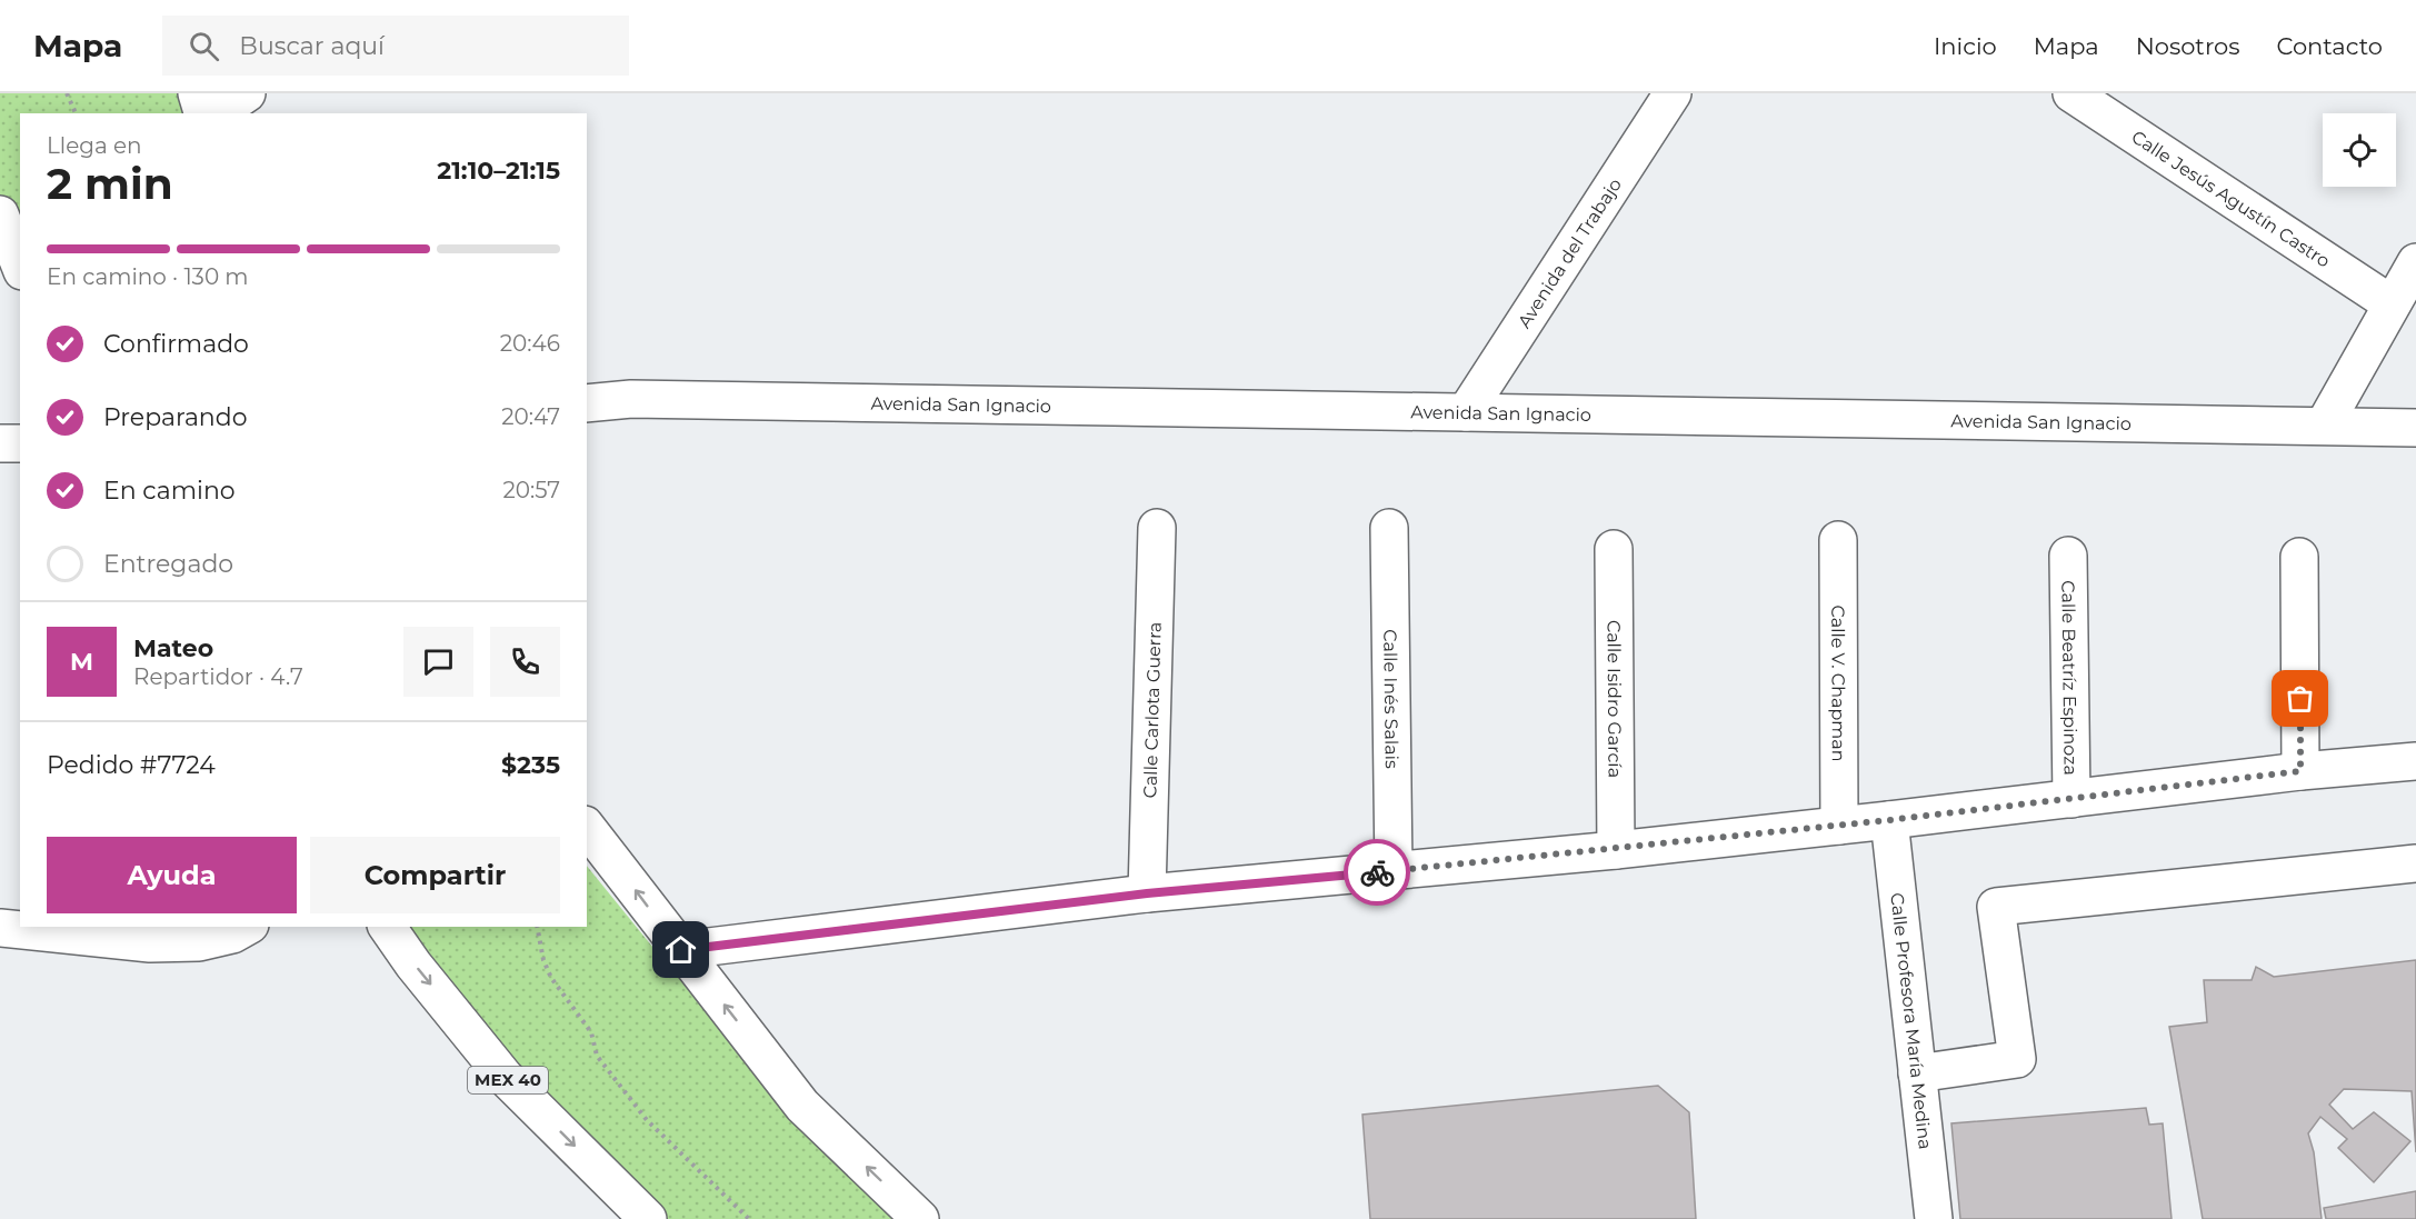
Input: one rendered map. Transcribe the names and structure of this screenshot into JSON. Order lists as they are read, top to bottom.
{
  "streets": {
    "main road": [
      "Calle Jesús Agustín Castro",
      "Avenida del Trabajo",
      "Avenida San Ignacio",
      "Calle Beatríz Espinoza",
      "Calle V. Chapman",
      "Calle Inés Salais",
      "Calle Isidro García",
      "Calle Carlota Guerra",
      "Calle Profesora María Medina",
      "MEX 40"
    ]
  },
  "crossings": [
    ["Avenida del Trabajo", "Avenida San Ignacio"]
  ],
  "page": {
    "header": "Mapa",
    "search": "Buscar aquí",
    "nav": [
      "Inicio",
      "Mapa",
      "Nosotros",
      "Contacto"
    ],
    "heading": ["2 min", "Llega en", "21:10–21:15"],
    "panel": [
      "Mateo",
      "Repartidor · 4.7",
      "Pedido #7724",
      "$235"
    ],
    "bar": "En camino · 130 m",
    "list": [
      ["Confirmado", "20:46"],
      ["Preparando", "20:47"],
      ["En camino", "20:57"],
      "Entregado"
    ],
    "round": "M",
    "buttons": ["Ayuda", "Compartir"]
  }
}
